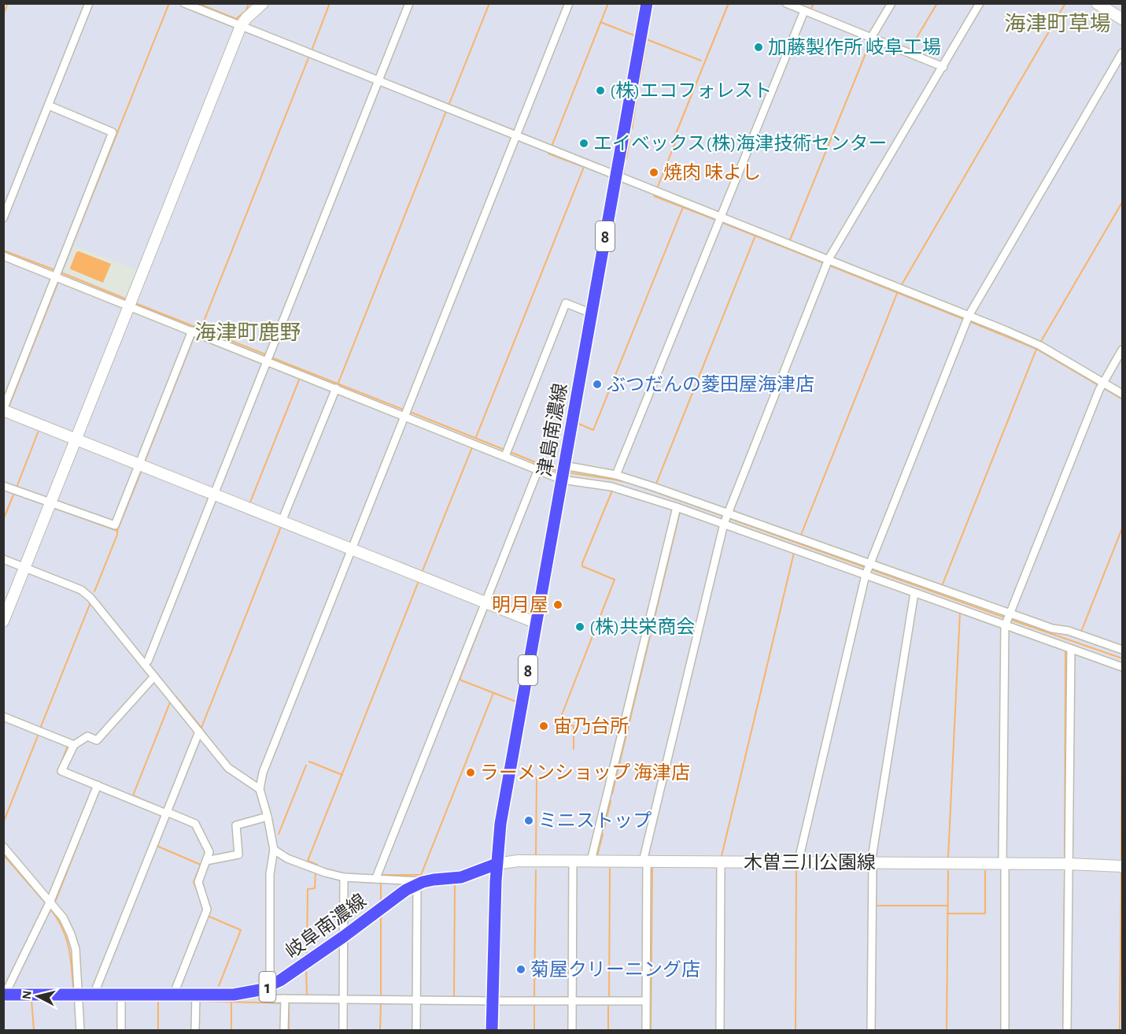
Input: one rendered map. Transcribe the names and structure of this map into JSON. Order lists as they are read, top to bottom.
{
  "streets": {
    "main road": [
      "8",
      "津島南濃線",
      "岐阜南濃線",
      "1"
    ],
    "street": ["木曽三川公園線"]
  },
  "crossings": [
    ["津島南濃線", "木曽三川公園線"],
    ["津島南濃線", "岐阜南濃線"],
    ["木曽三川公園線", "岐阜南濃線"]
  ],
  "districts": ["海津町草場", "海津町鹿野"],
  "places": [
    "加藤製作所 岐阜工場",
    "(株)エコフォレスト",
    "エイベックス(株)海津技術センター",
    "焼肉 味よし",
    "ぶつだんの菱田屋海津店",
    "明月屋",
    "(株)共栄商会",
    "宙乃台所",
    "ラーメンショップ 海津店",
    "ミニストップ",
    "菊屋クリーニング店"
  ],
  "north": "left"
}
